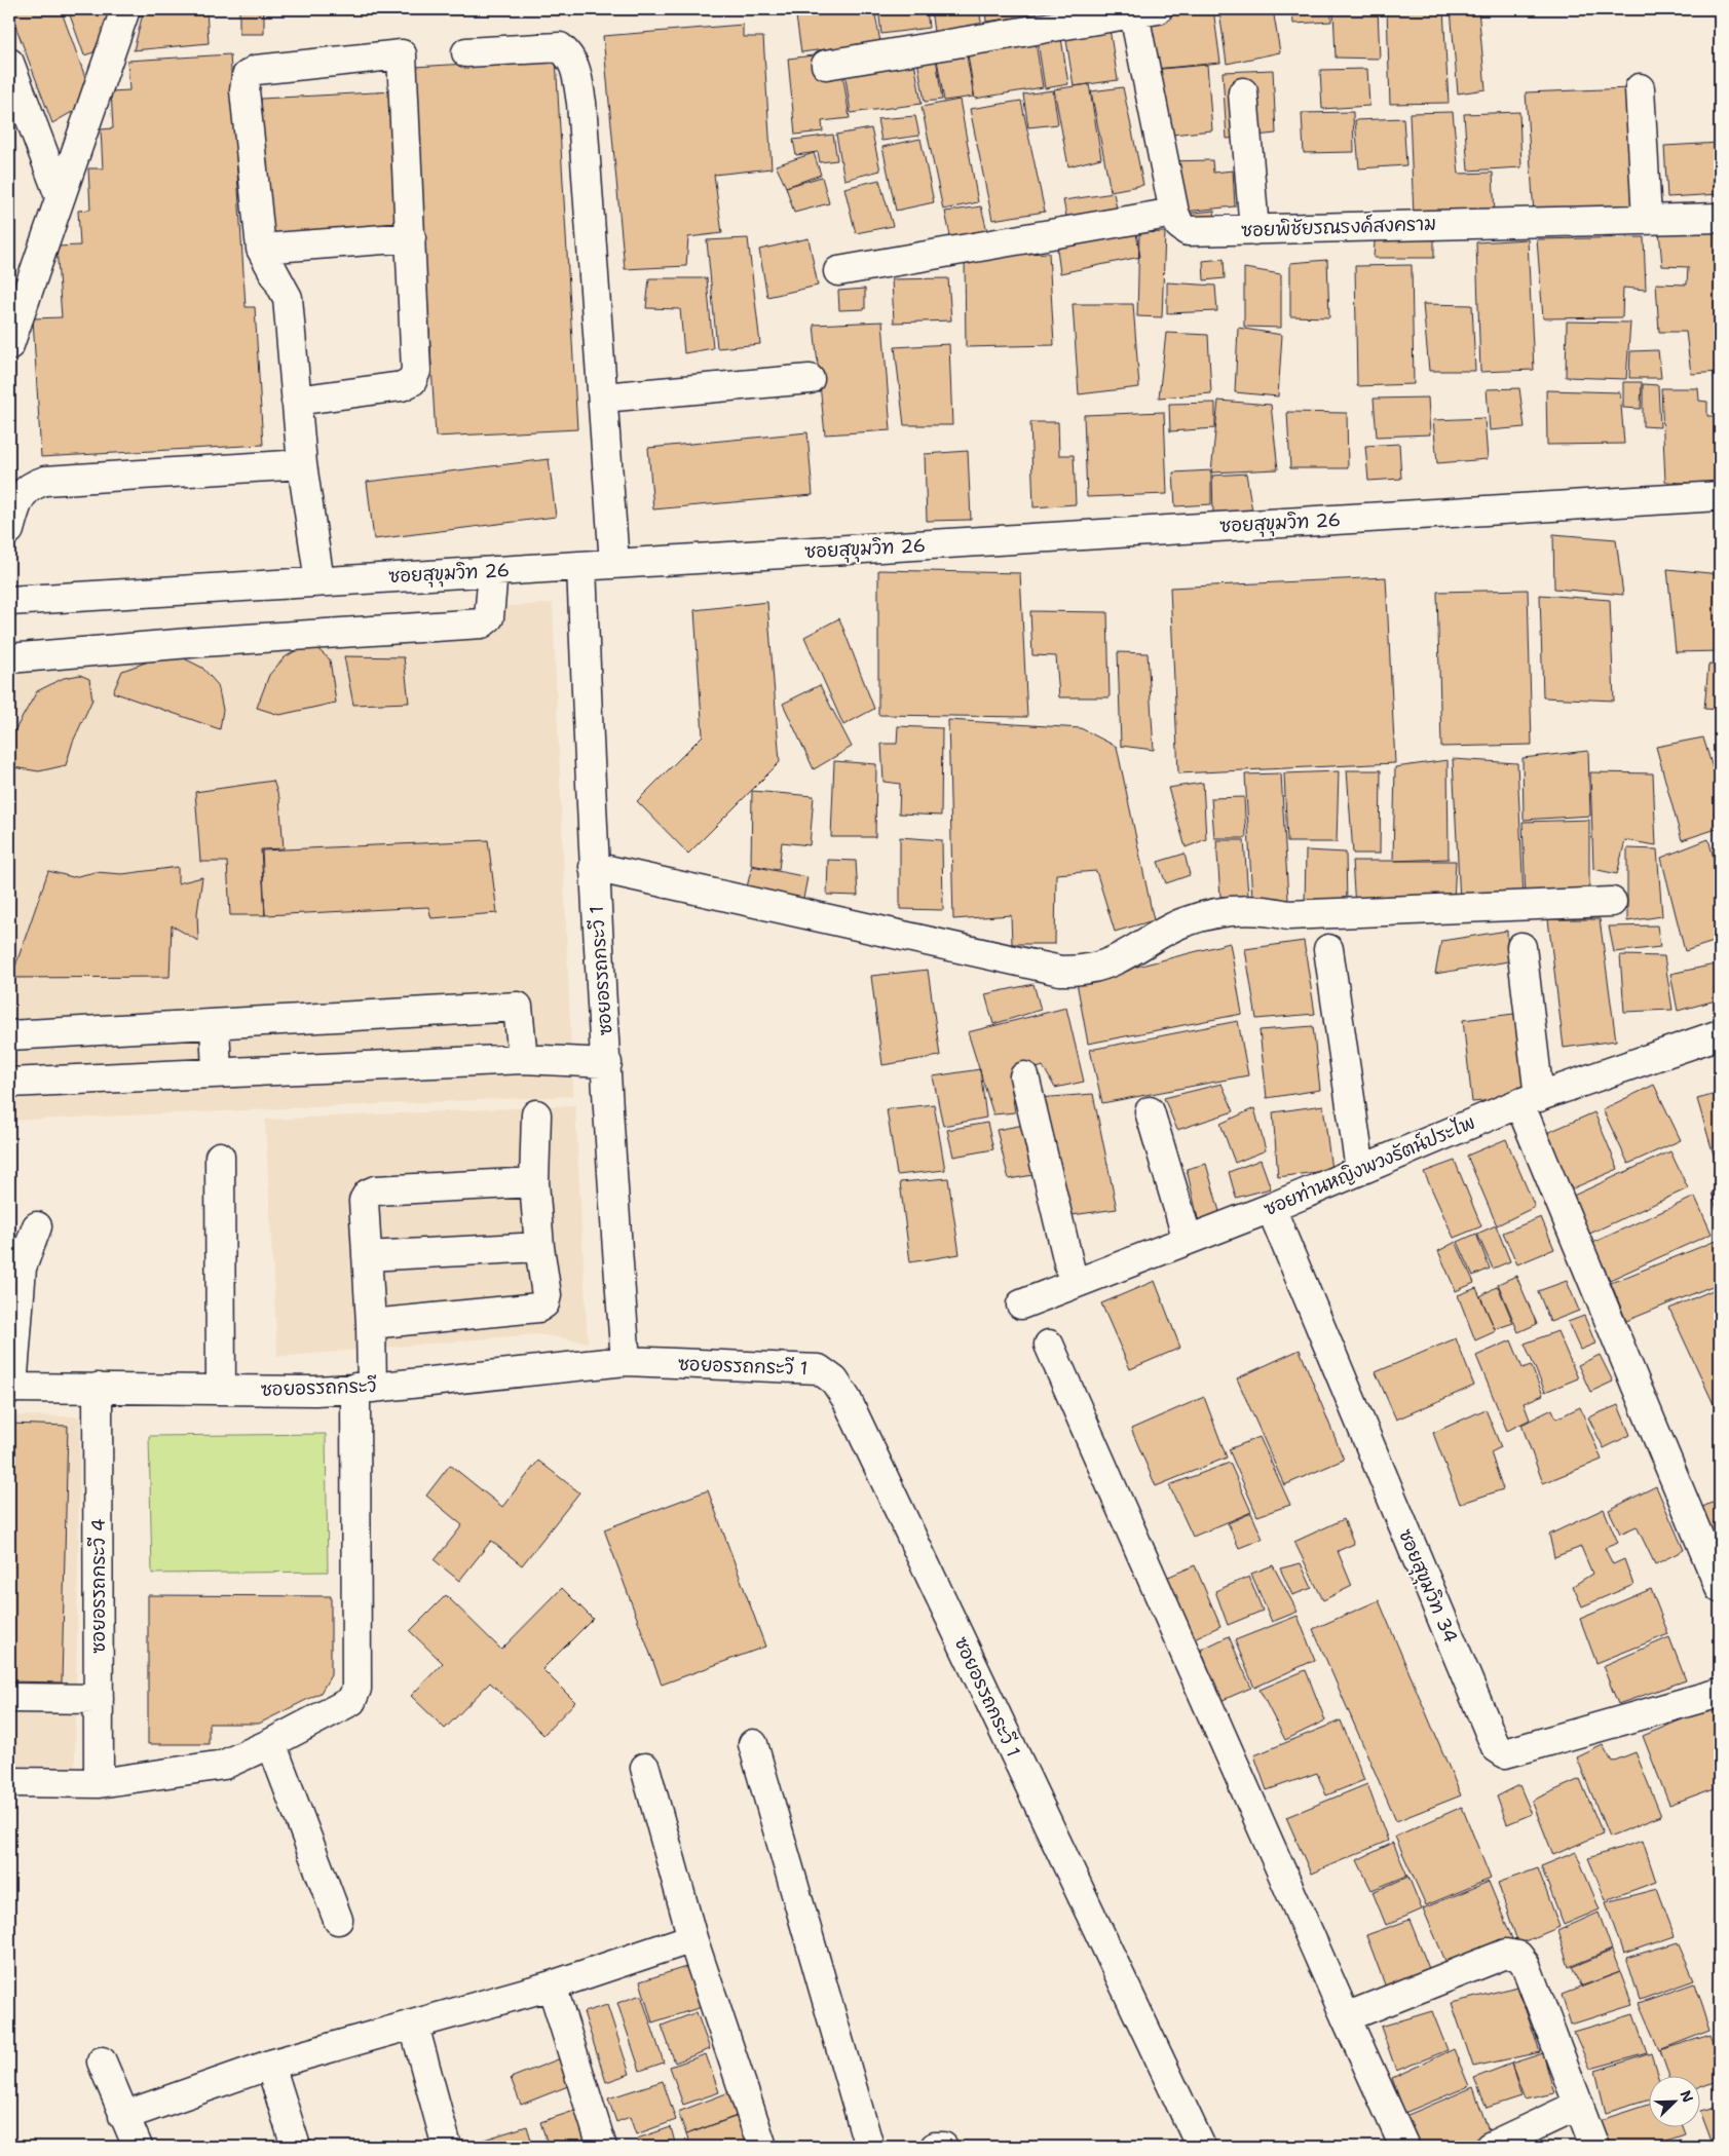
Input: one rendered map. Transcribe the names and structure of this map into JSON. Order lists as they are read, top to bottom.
{
  "streets": {
    "street": [
      "ซอยพิชัยรณรงค์สงคราม",
      "ซอยสุขุมวิท 26",
      "ซอยอรรถกระวี 1",
      "ซอยท่านหญิงพวงรัตน์ประไพ",
      "ซอยอรรถกระวี",
      "ซอยอรรถกระวี 4",
      "ซอยสุขุมวิท 34"
    ]
  },
  "crossings": [
    ["ซอยสุขุมวิท 26", "ซอยอรรถกระวี 1"],
    ["ซอยอรรถกระวี 1", "ซอยอรรถกระวี"],
    ["ซอยท่านหญิงพวงรัตน์ประไพ", "ซอยสุขุมวิท 34"],
    ["ซอยอรรถกระวี", "ซอยอรรถกระวี 4"]
  ],
  "north": "top right"
}
